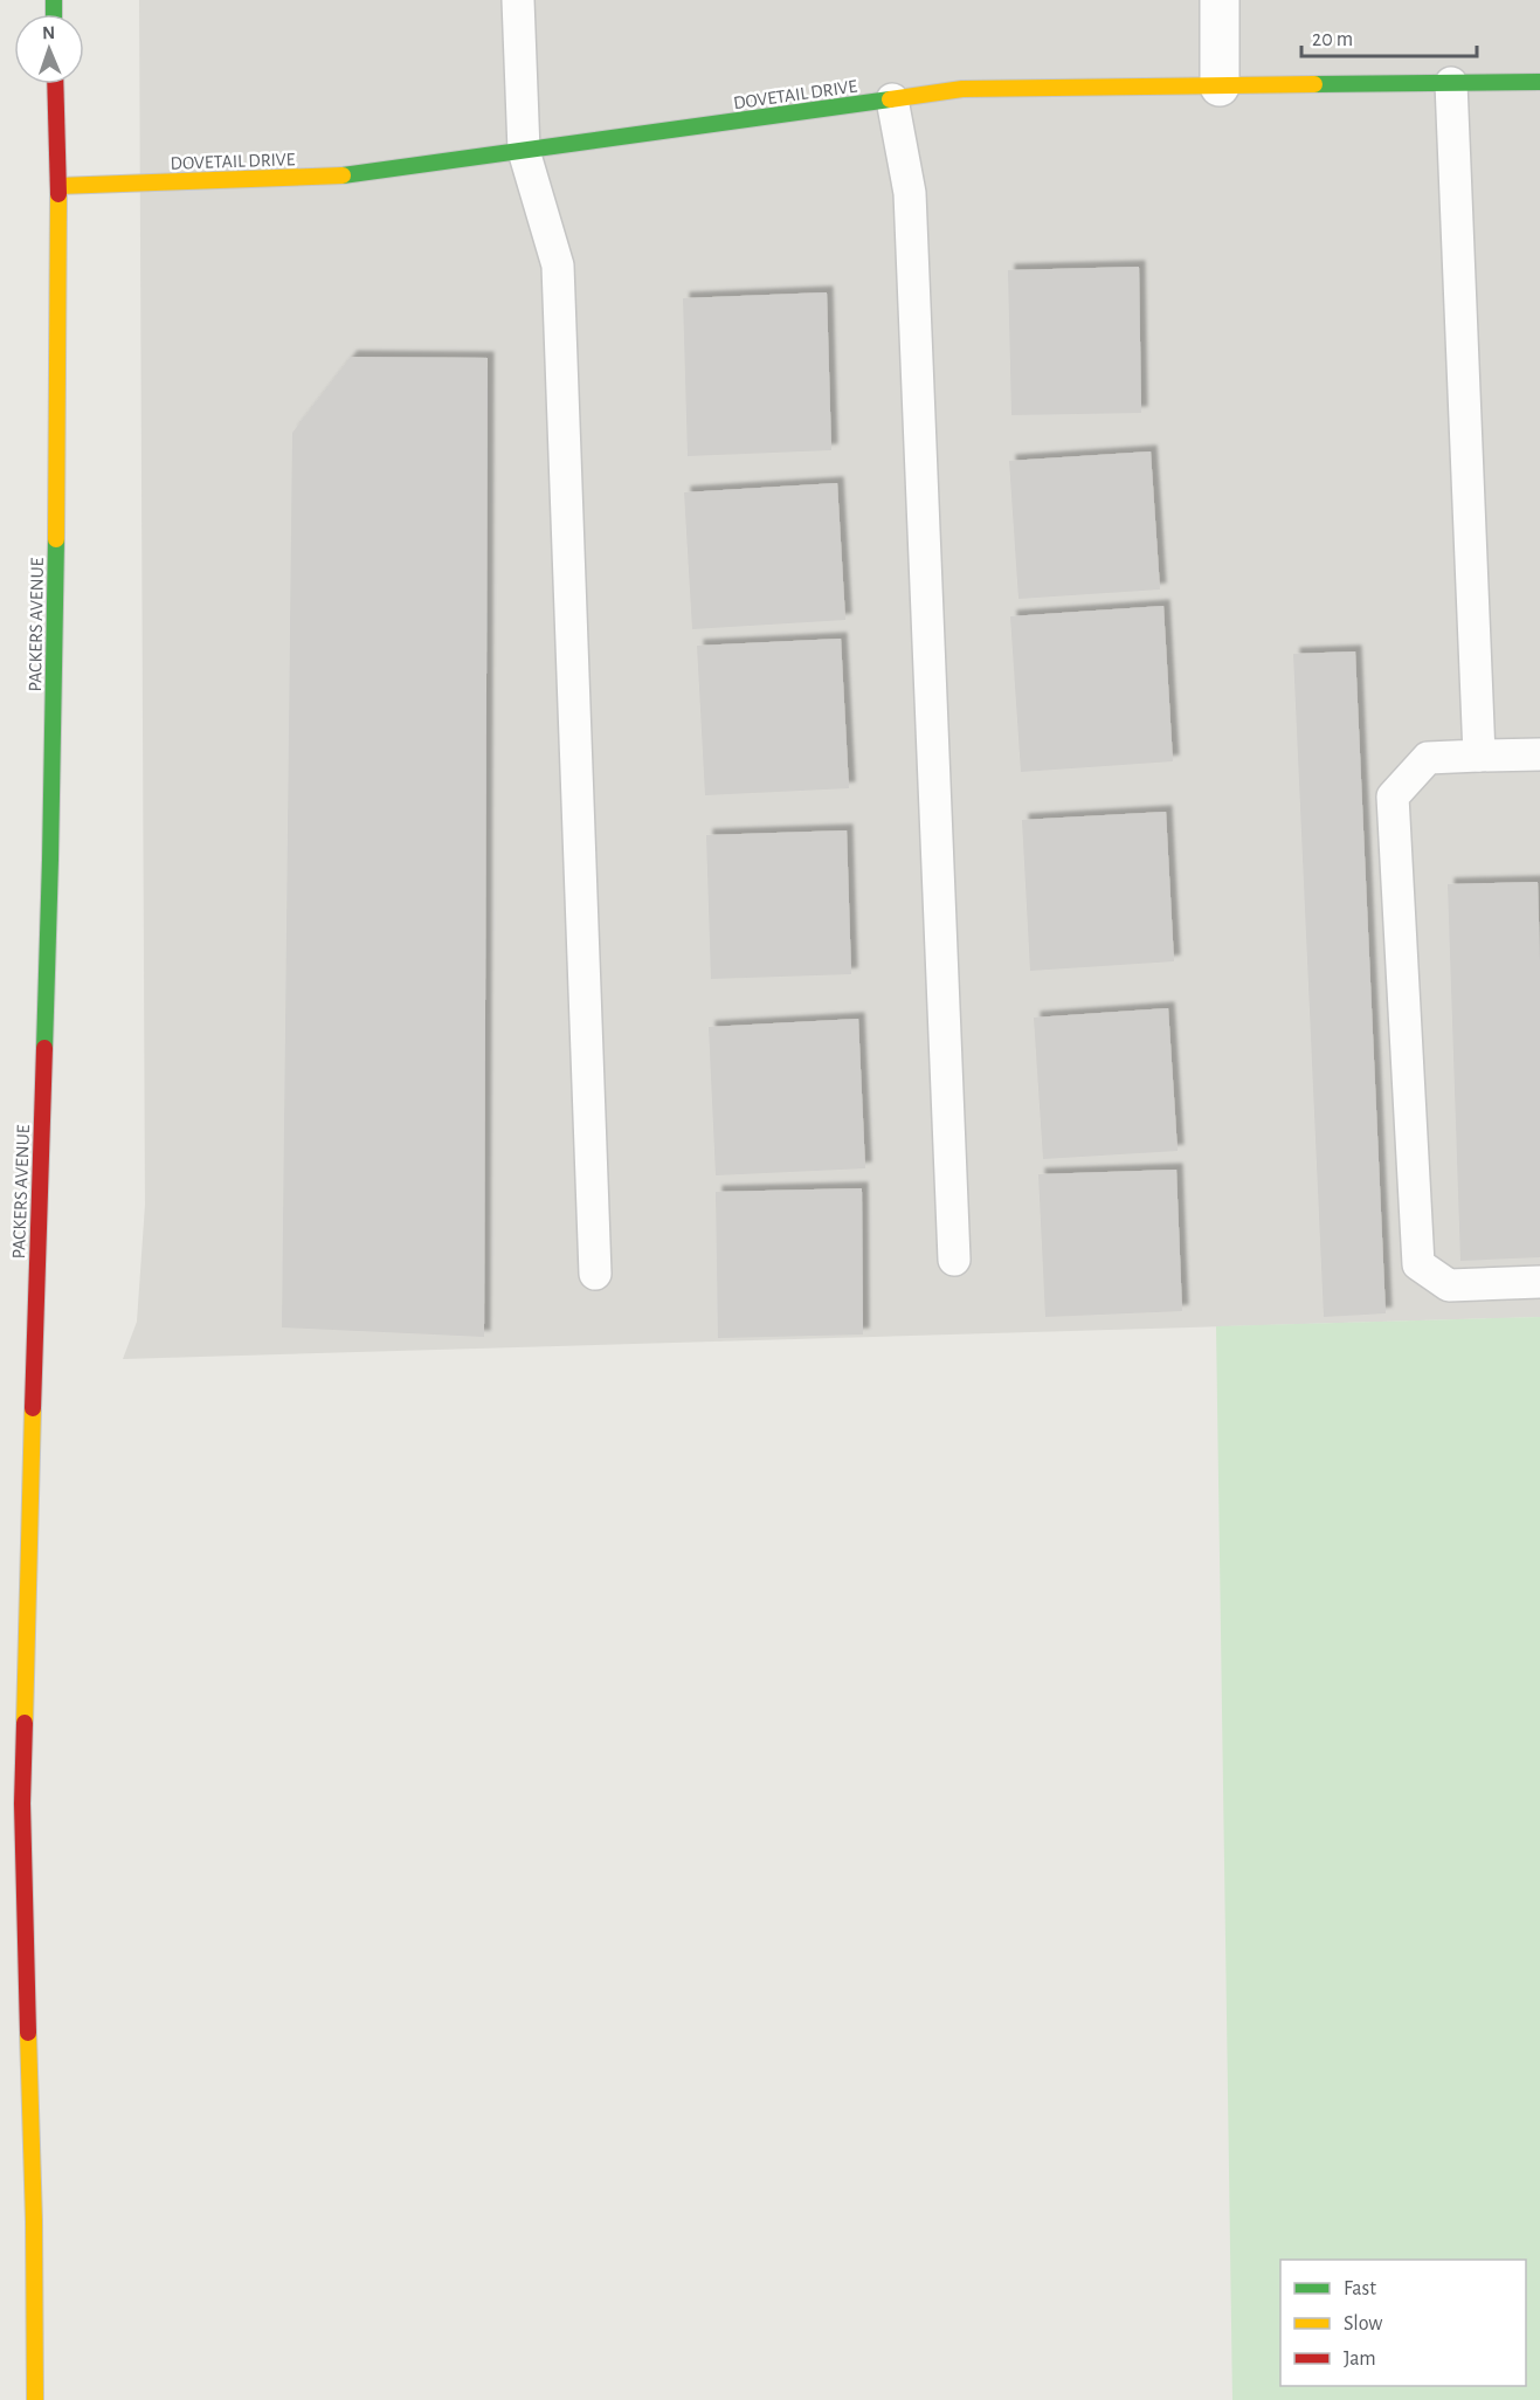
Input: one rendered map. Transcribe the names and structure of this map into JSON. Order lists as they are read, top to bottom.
{
  "streets": {
    "main road": ["DOVETAIL DRIVE", "PACKERS AVENUE"]
  },
  "crossings": [
    ["DOVETAIL DRIVE", "PACKERS AVENUE"]
  ],
  "legend": ["Fast", "Slow", "Jam"],
  "scale_bar": "20 m",
  "north": "top"
}
